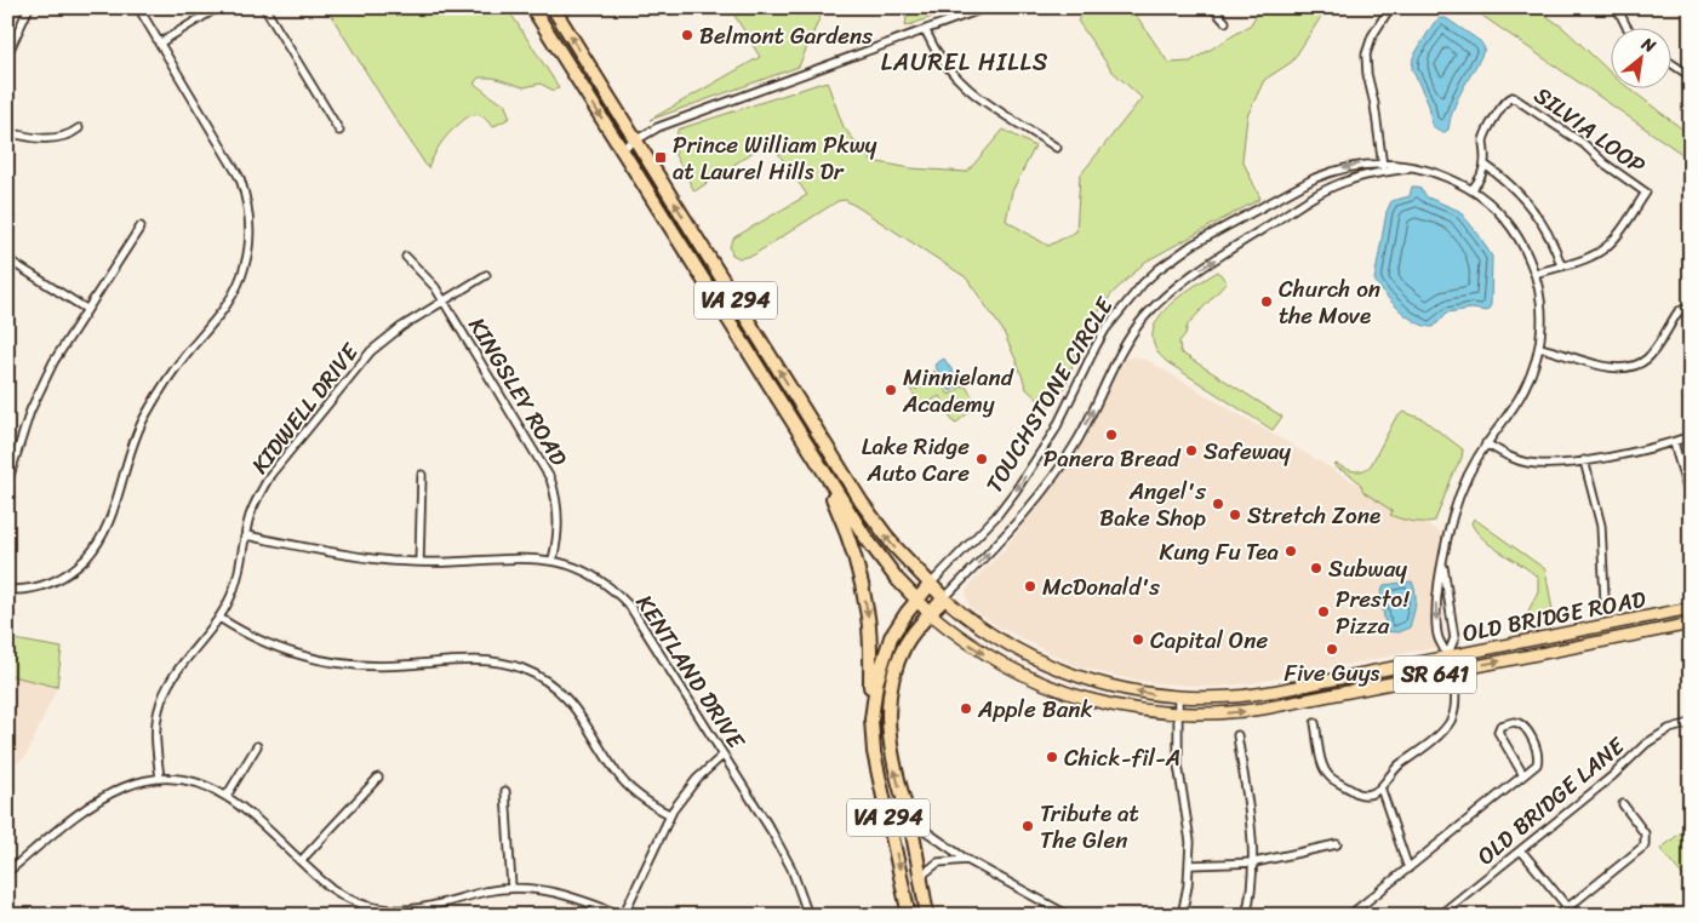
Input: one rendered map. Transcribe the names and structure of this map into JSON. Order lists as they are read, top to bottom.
{
  "streets": {
    "highway": ["VA 294"],
    "main road": ["OLD BRIDGE ROAD", "SR 641"],
    "street": [
      "SILVIA LOOP",
      "KINGSLEY ROAD",
      "TOUCHSTONE CIRCLE",
      "KIDWELL DRIVE",
      "KENTLAND DRIVE",
      "OLD BRIDGE LANE"
    ]
  },
  "crossings": [
    ["SILVIA LOOP", "TOUCHSTONE CIRCLE"],
    ["VA 294", "TOUCHSTONE CIRCLE"],
    ["VA 294", "OLD BRIDGE ROAD"],
    ["KINGSLEY ROAD", "KIDWELL DRIVE"],
    ["KINGSLEY ROAD", "KENTLAND DRIVE"],
    ["TOUCHSTONE CIRCLE", "OLD BRIDGE ROAD"],
    ["KIDWELL DRIVE", "KENTLAND DRIVE"]
  ],
  "districts": ["LAUREL HILLS"],
  "places": {
    "other": [
      "Belmont Gardens",
      "Church on the Move",
      "Minnieland Academy",
      "Panera Bread",
      "Safeway",
      "Lake Ridge Auto Care",
      "Angel's Bake Shop",
      "Stretch Zone",
      "Kung Fu Tea",
      "Subway",
      "McDonald's",
      "Presto! Pizza",
      "Capital One",
      "Five Guys",
      "Apple Bank",
      "Chick-fil-A",
      "Tribute at The Glen"
    ],
    "transit": ["Prince William Pkwy at Laurel Hills Dr"]
  },
  "north": "top right"
}
